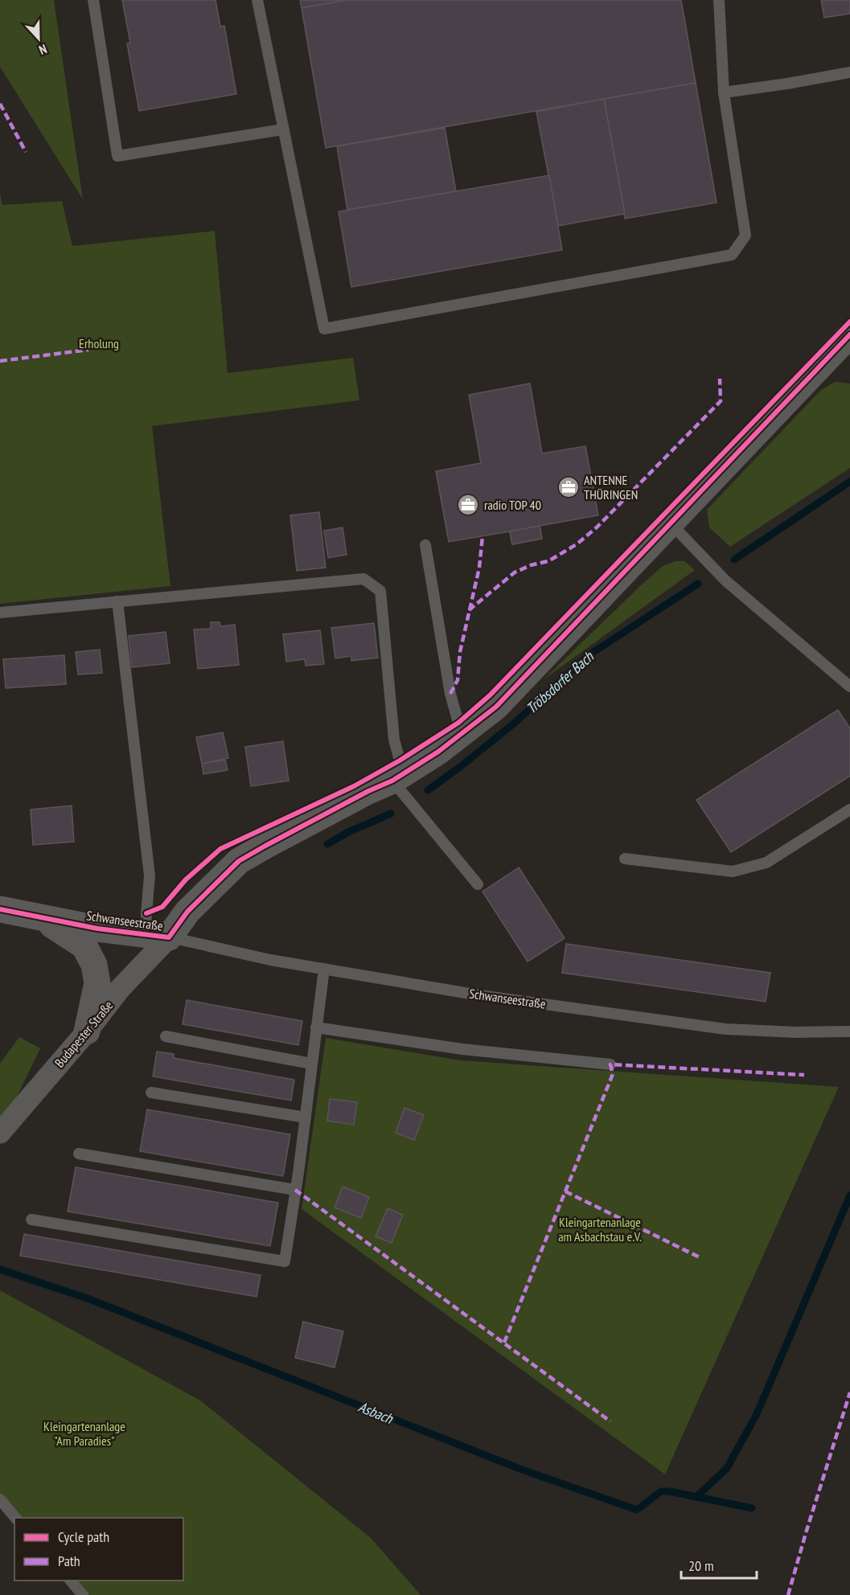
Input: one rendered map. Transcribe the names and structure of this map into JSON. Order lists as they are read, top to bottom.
{
  "streets": {
    "street": ["Schwanseestraße", "Budapester Straße"]
  },
  "crossings": [
    ["Schwanseestraße", "Budapester Straße"]
  ],
  "water": ["Tröbsdorfer Bach", "Asbach"],
  "parks": ["Erholung", "Kleingartenanlage am Asbachstau e.V.", "Kleingartenanlage \"Am Paradies\""],
  "places": {
    "office": ["ANTENNE THÜRINGEN", "radio TOP 40"]
  },
  "legend": ["Cycle path", "Path"],
  "scale_bar": "20 m",
  "north": "bottom"
}
